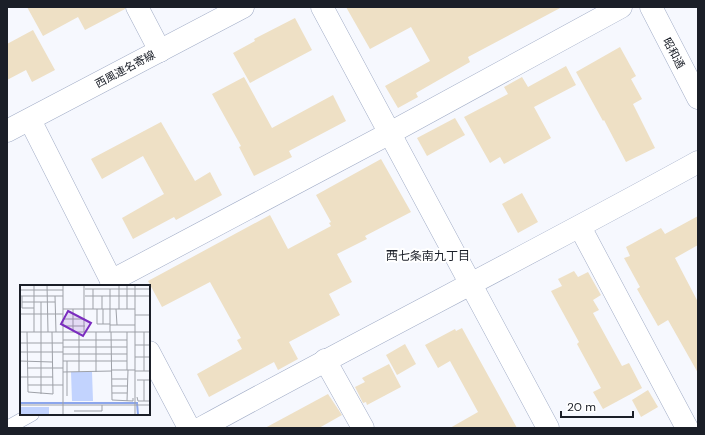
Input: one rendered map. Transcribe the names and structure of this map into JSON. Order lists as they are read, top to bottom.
{
  "streets": {
    "street": ["昭和通", "西風連名寄線"]
  },
  "districts": ["西七条南九丁目"],
  "scale_bar": "20 m"
}
